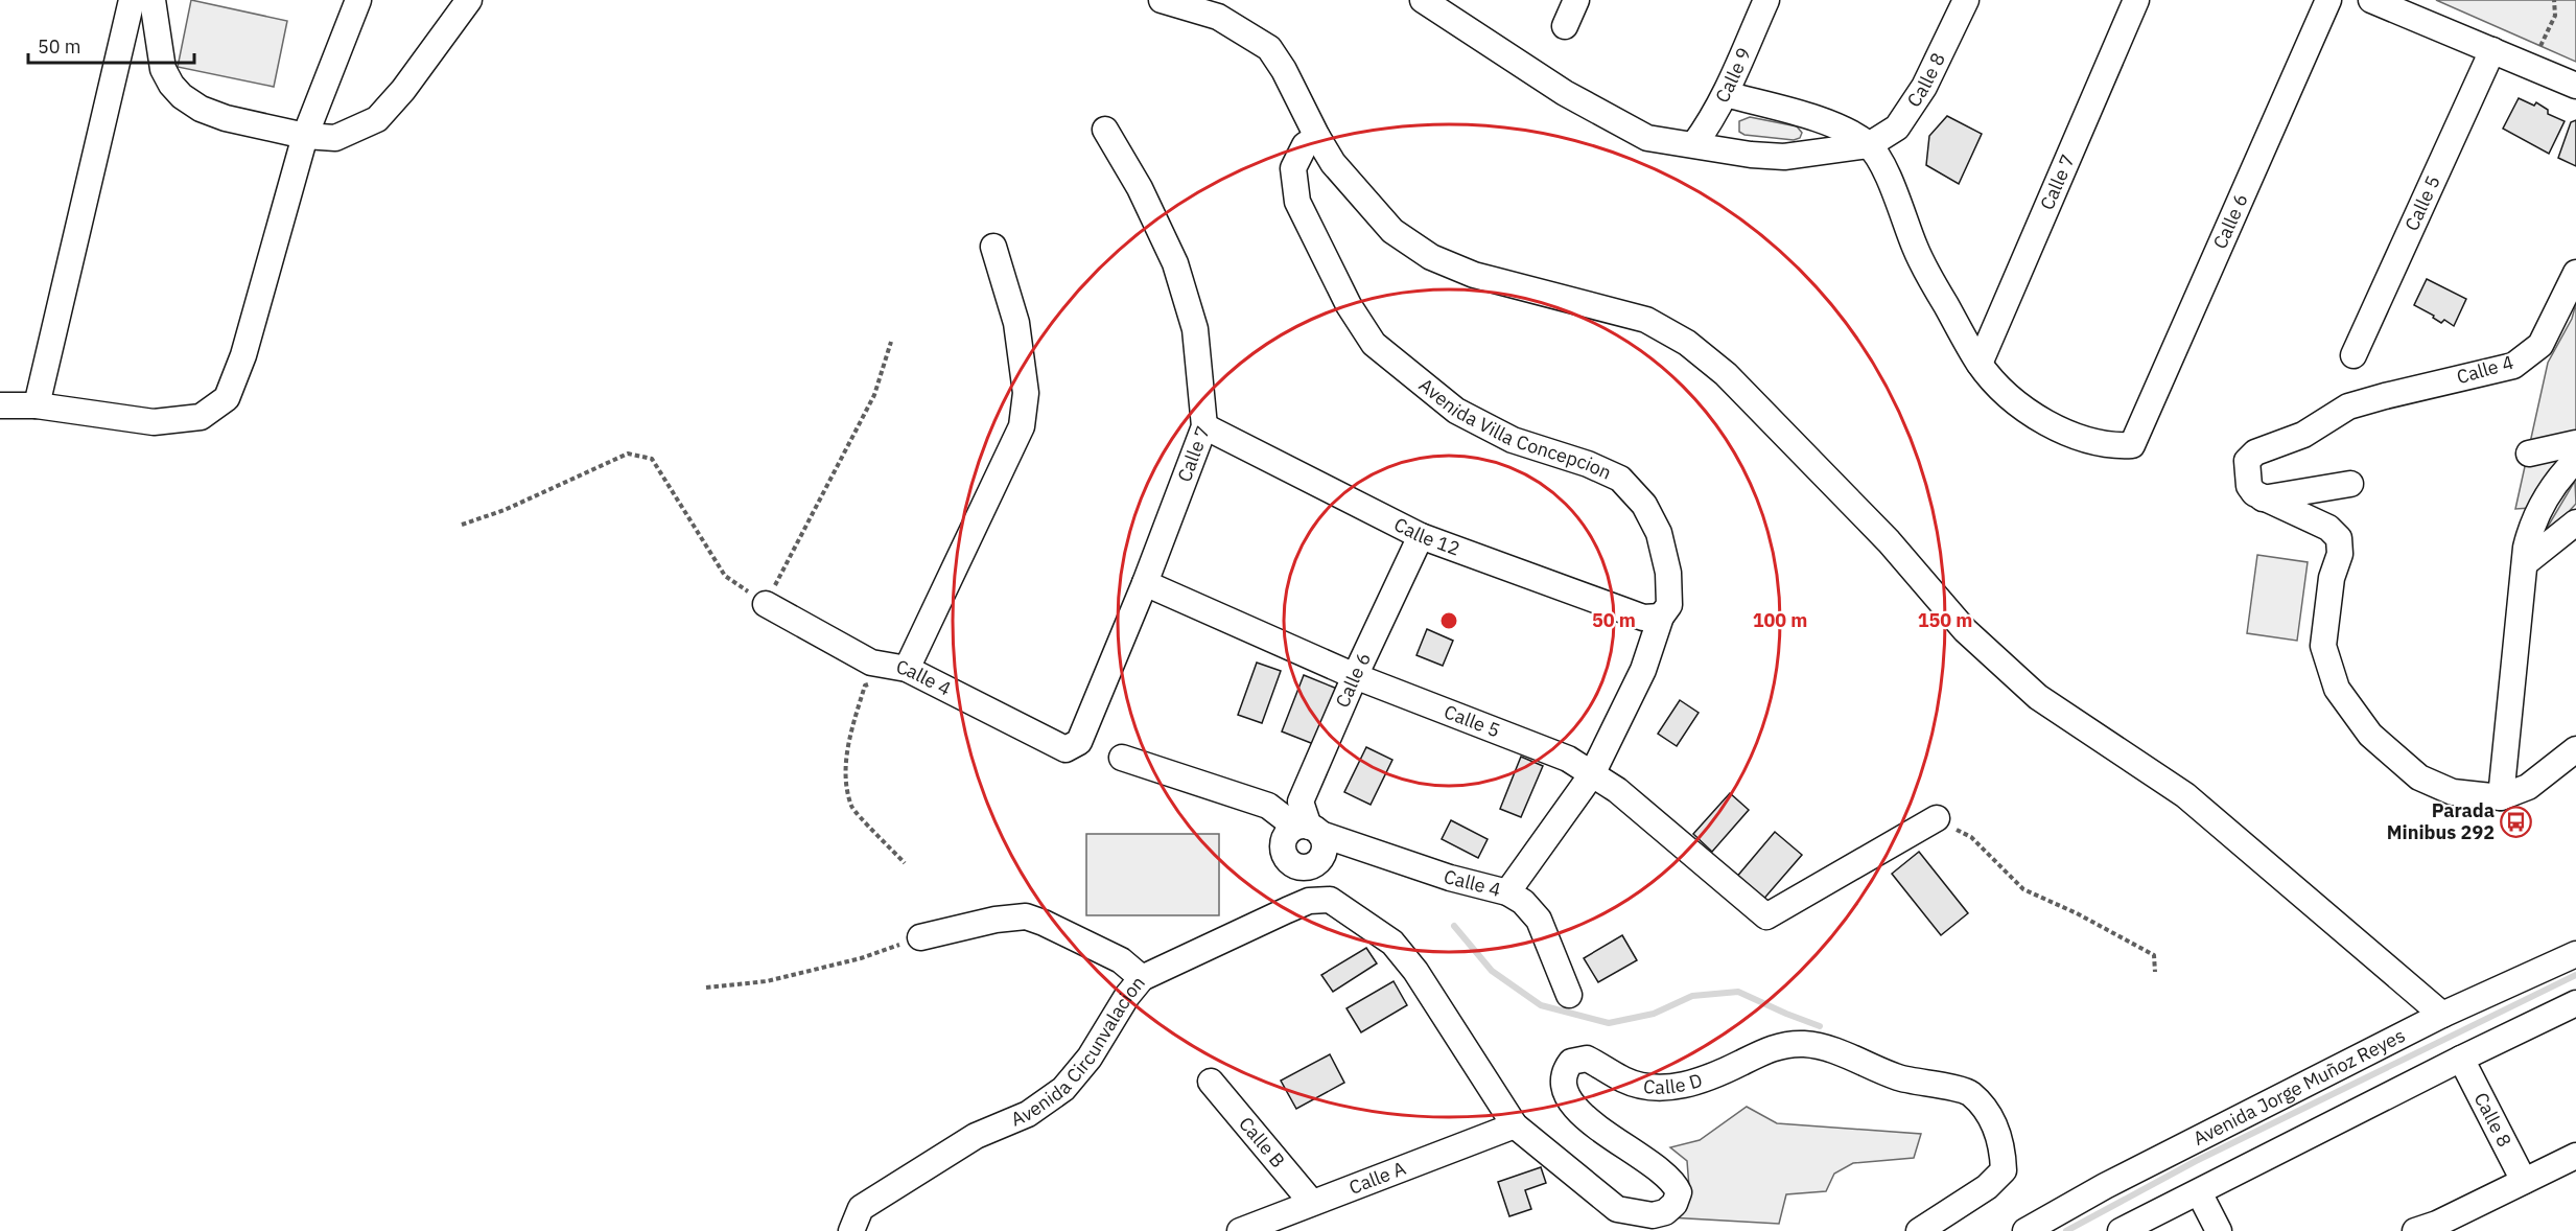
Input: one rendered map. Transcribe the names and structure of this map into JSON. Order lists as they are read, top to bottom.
{
  "streets": {
    "street": [
      "Calle 9",
      "Calle 8",
      "Calle 7",
      "Calle 5",
      "Calle 6",
      "Calle 4",
      "Avenida Villa Concepcion",
      "Calle 12",
      "Avenida Circunvalacion",
      "Calle D",
      "Avenida Jorge Muñoz Reyes",
      "Calle B",
      "Calle A"
    ]
  },
  "crossings": [
    ["Calle 7", "Calle 5"],
    ["Calle 7", "Calle 6"],
    ["Calle 7", "Calle 4"],
    ["Calle 7", "Calle 12"],
    ["Calle 5", "Calle 6"],
    ["Calle 5", "Avenida Villa Concepcion"],
    ["Calle 6", "Calle 4"],
    ["Calle 6", "Calle 12"],
    ["Calle 4", "Avenida Villa Concepcion"],
    ["Avenida Villa Concepcion", "Calle 12"],
    ["Calle D", "Calle A"],
    ["Calle B", "Calle A"]
  ],
  "places": {
    "bus stop": ["Parada Minibus 292"]
  },
  "scale_bar": "50 m",
  "rings": ["50 m", "100 m", "150 m"]
}
